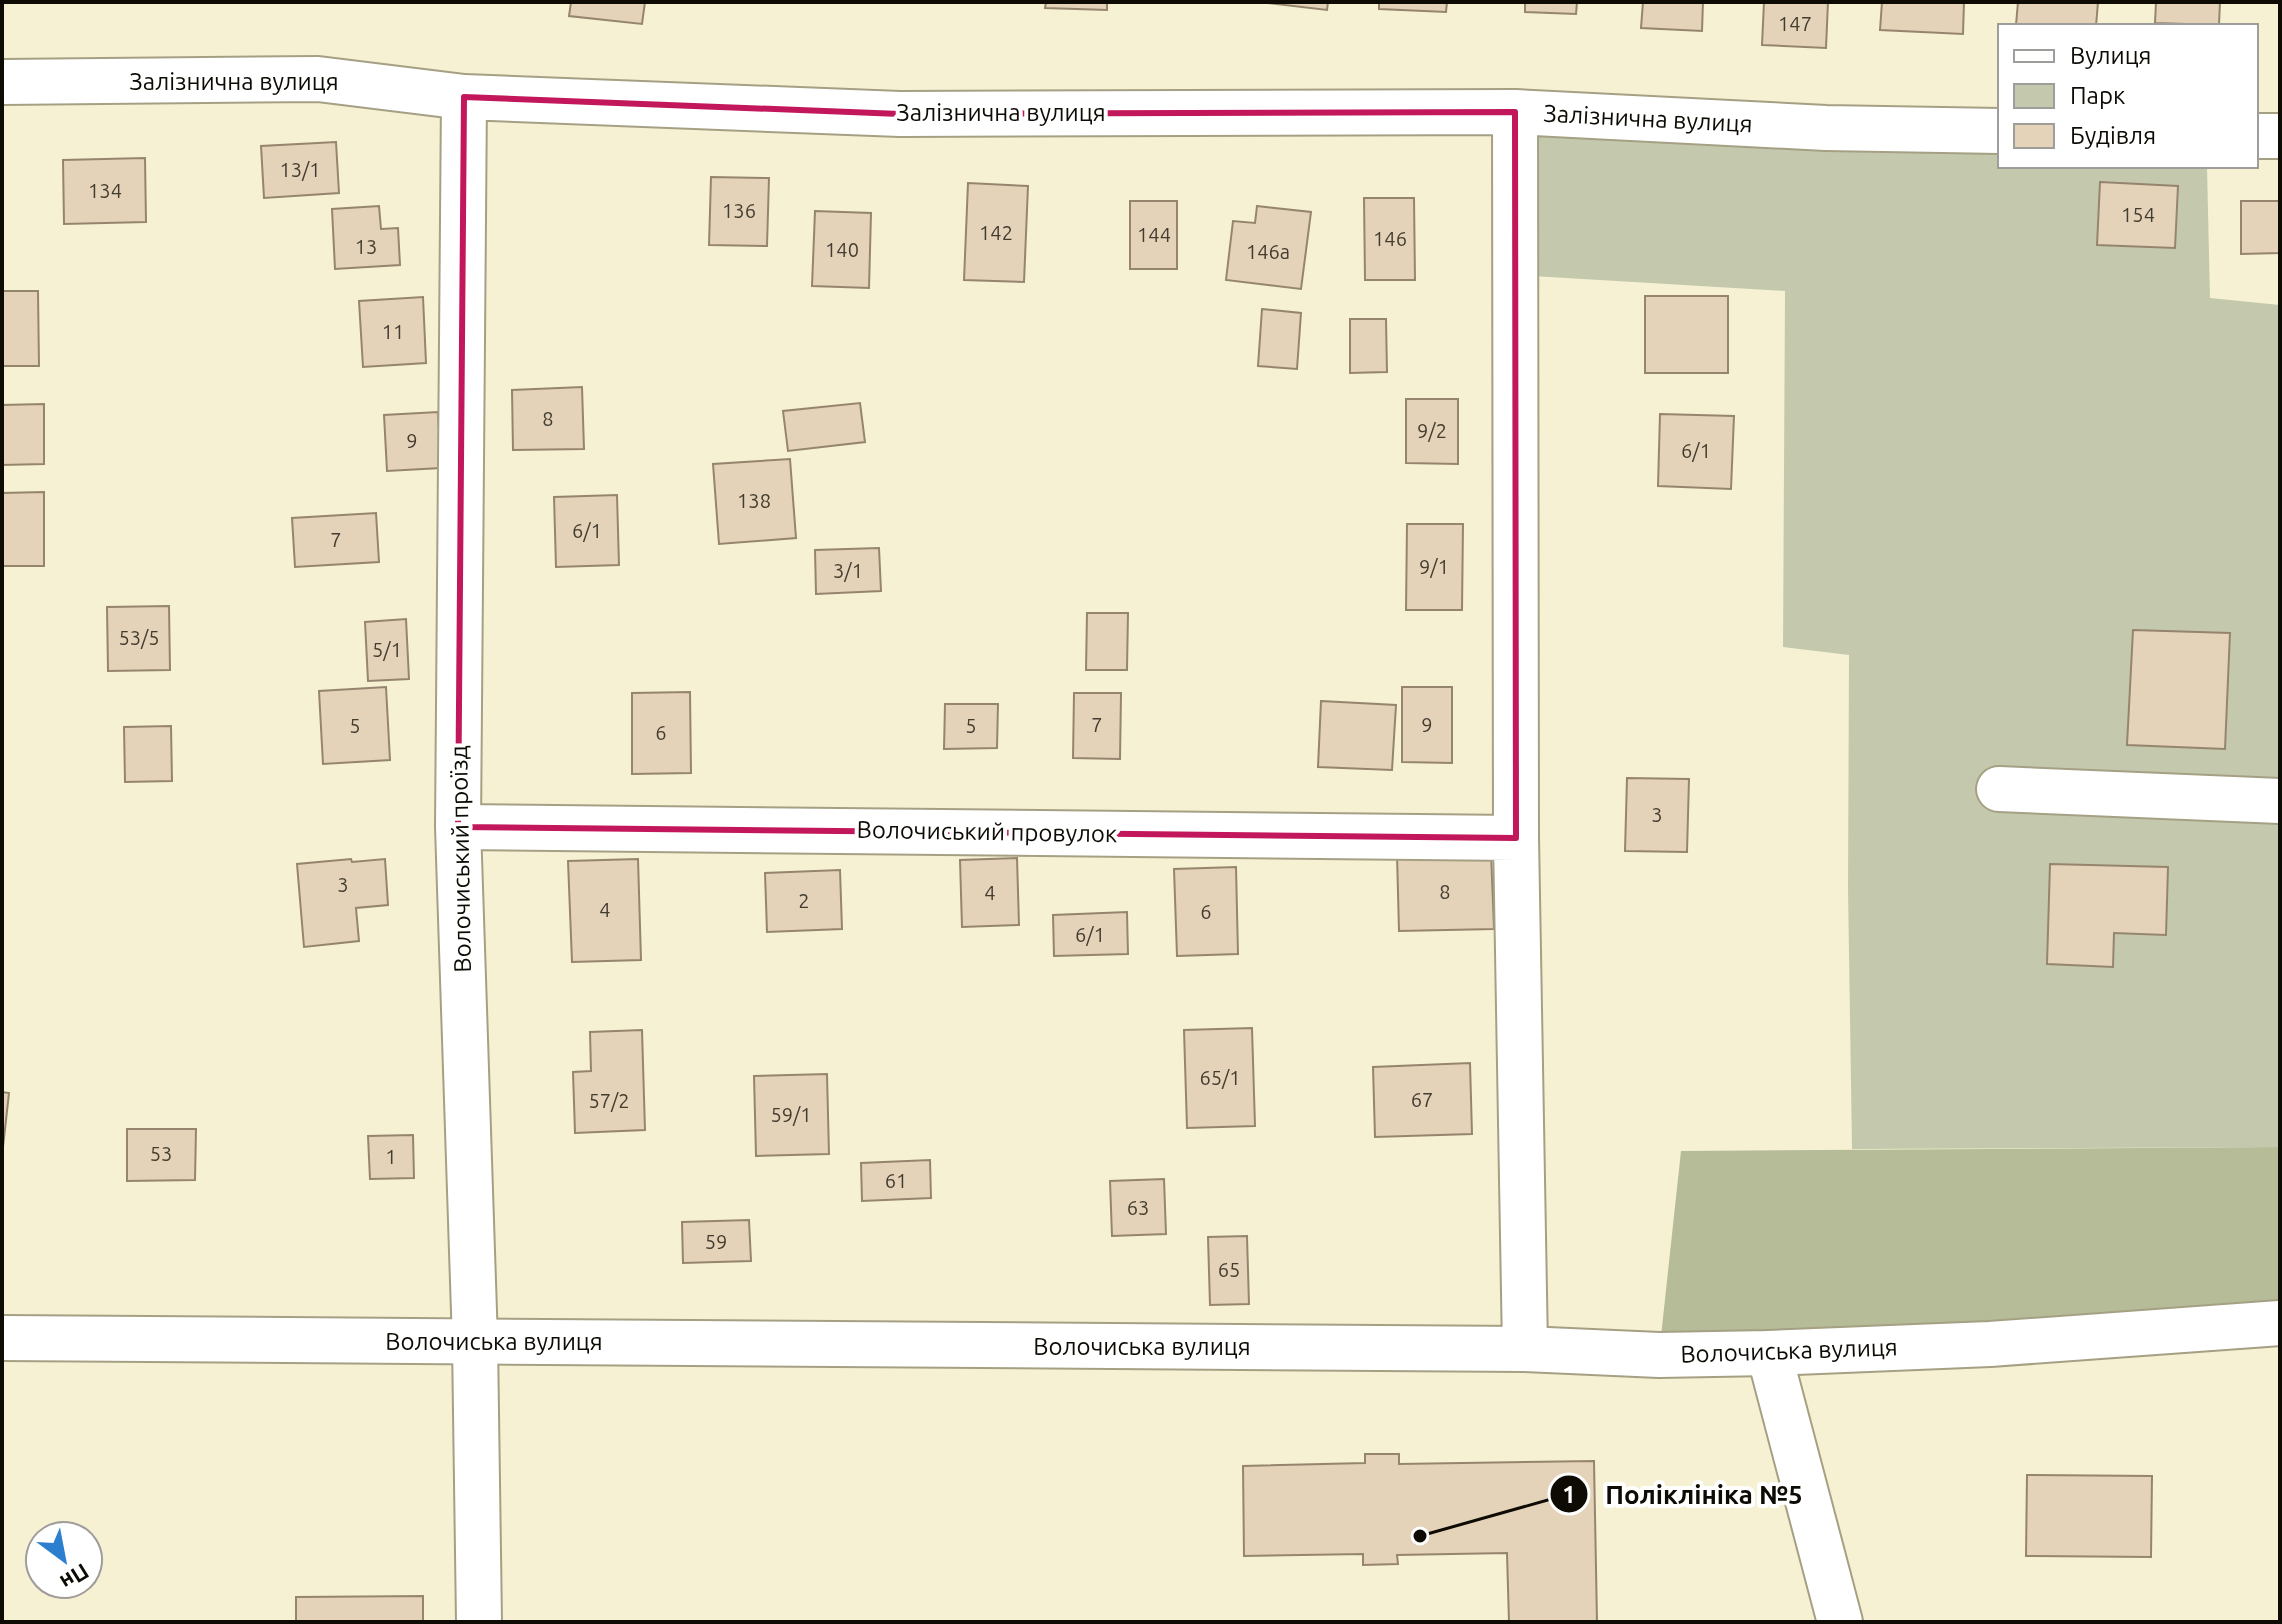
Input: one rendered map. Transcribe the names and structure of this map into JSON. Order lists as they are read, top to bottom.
{
  "streets": {
    "street": [
      "Залізнична вулиця",
      "Волочиський провулок",
      "Волочиський проїзд",
      "Волочиська вулиця"
    ]
  },
  "crossings": [
    ["Залізнична вулиця", "Волочиський проїзд"],
    ["Волочиський провулок", "Волочиський проїзд"],
    ["Волочиський проїзд", "Волочиська вулиця"]
  ],
  "places": ["Поліклініка №5"],
  "house_numbers": [
    "147",
    "13/1",
    "134",
    "136",
    "154",
    "142",
    "144",
    "146",
    "13",
    "140",
    "146а",
    "11",
    "8",
    "9/2",
    "9",
    "6/1",
    "138",
    "6/1",
    "7",
    "9/1",
    "3/1",
    "53/5",
    "5/1",
    "7",
    "9",
    "5",
    "5",
    "6",
    "3",
    "3",
    "8",
    "4",
    "2",
    "4",
    "6",
    "6/1",
    "65/1",
    "67",
    "57/2",
    "59/1",
    "53",
    "1",
    "61",
    "63",
    "59",
    "65"
  ],
  "legend": ["Вулиця", "Парк", "Будівля"],
  "north": "bottom right"
}
